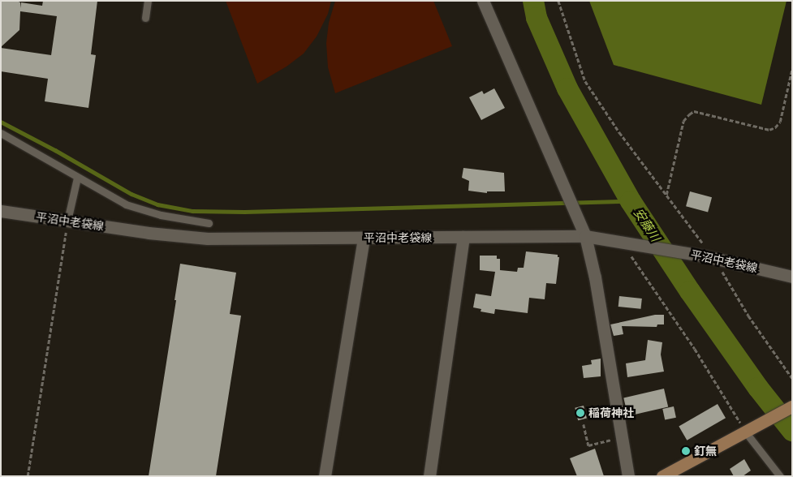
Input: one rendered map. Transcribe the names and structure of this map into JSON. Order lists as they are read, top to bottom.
{
  "streets": {
    "street": ["平沼中老袋線"]
  },
  "water": ["安藤川"],
  "places": ["稲荷神社", "釘無"]
}
